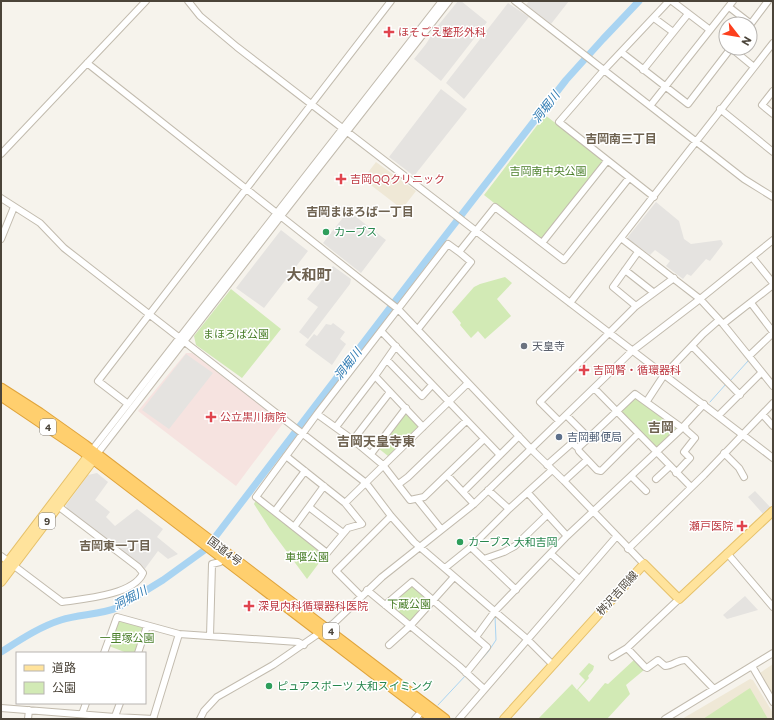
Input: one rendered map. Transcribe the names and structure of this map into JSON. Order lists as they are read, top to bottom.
{
  "streets": {
    "highway": ["4", "国道4号"],
    "main road": ["9", "桝沢吉岡線"]
  },
  "crossings": [
    ["9", "国道4号"]
  ],
  "districts": [
    "吉岡南三丁目",
    "吉岡まほろば一丁目",
    "大和町",
    "吉岡",
    "吉岡天皇寺東",
    "吉岡東一丁目"
  ],
  "water": ["洞堀川"],
  "parks": [
    "吉岡南中央公園",
    "まほろば公園",
    "車堰公園",
    "下蔵公園",
    "一里塚公園"
  ],
  "places": {
    "health": [
      "ほそごえ整形外科",
      "吉岡QQクリニック",
      "吉岡腎・循環器科",
      "公立黒川病院",
      "瀬戸医院",
      "深見内科循環器科医院"
    ],
    "other": [
      "カーブス",
      "天皇寺",
      "吉岡郵便局",
      "カーブス 大和吉岡",
      "ピュアスポーツ 大和スイミング"
    ]
  },
  "legend": ["道路", "公園"],
  "north": "bottom right"
}
